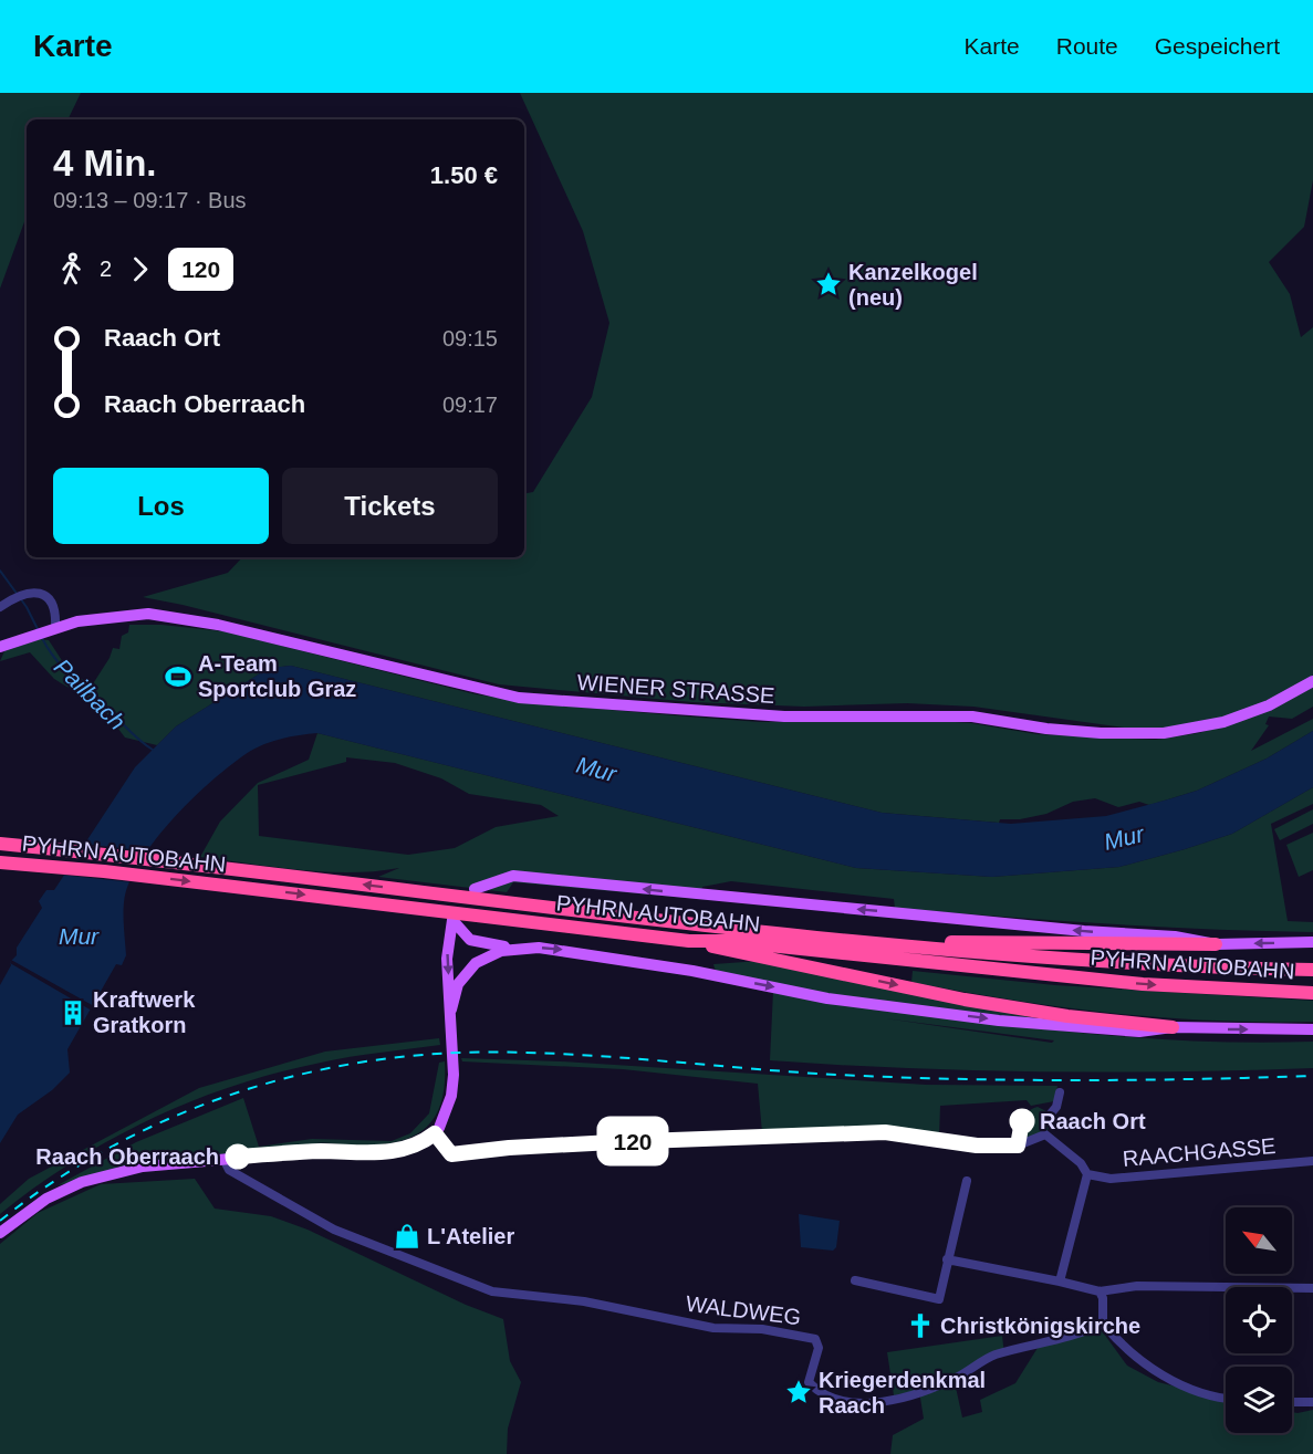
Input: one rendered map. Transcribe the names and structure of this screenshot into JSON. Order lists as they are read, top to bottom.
{
  "streets": {
    "highway": ["PYHRN AUTOBAHN"],
    "main road": ["WIENER STRASSE"],
    "street": ["RAACHGASSE", "WALDWEG"]
  },
  "water": ["Pailbach", "Mur"],
  "places": {
    "place": ["Kanzelkogel (neu)", "Kriegerdenkmal Raach"],
    "sports": ["A-Team Sportclub Graz"],
    "building": ["Kraftwerk Gratkorn"],
    "other": ["Raach Ort", "Raach Oberraach"],
    "shop": ["L'Atelier"],
    "church": ["Christkönigskirche"]
  },
  "lines": ["bus line 120"],
  "north": "top left",
  "page": {
    "header": "Karte",
    "nav": ["Karte", "Route", "Gespeichert"],
    "on_map": "120",
    "heading": ["4 Min.", "09:13 – 09:17 · Bus", "1.50 €"],
    "legs": ["2", "120"],
    "list": [
      {
        "name": "Raach Ort",
        "value": "09:15"
      },
      {
        "name": "Raach Oberraach",
        "value": "09:17"
      }
    ],
    "buttons": ["Los", "Tickets"]
  }
}
